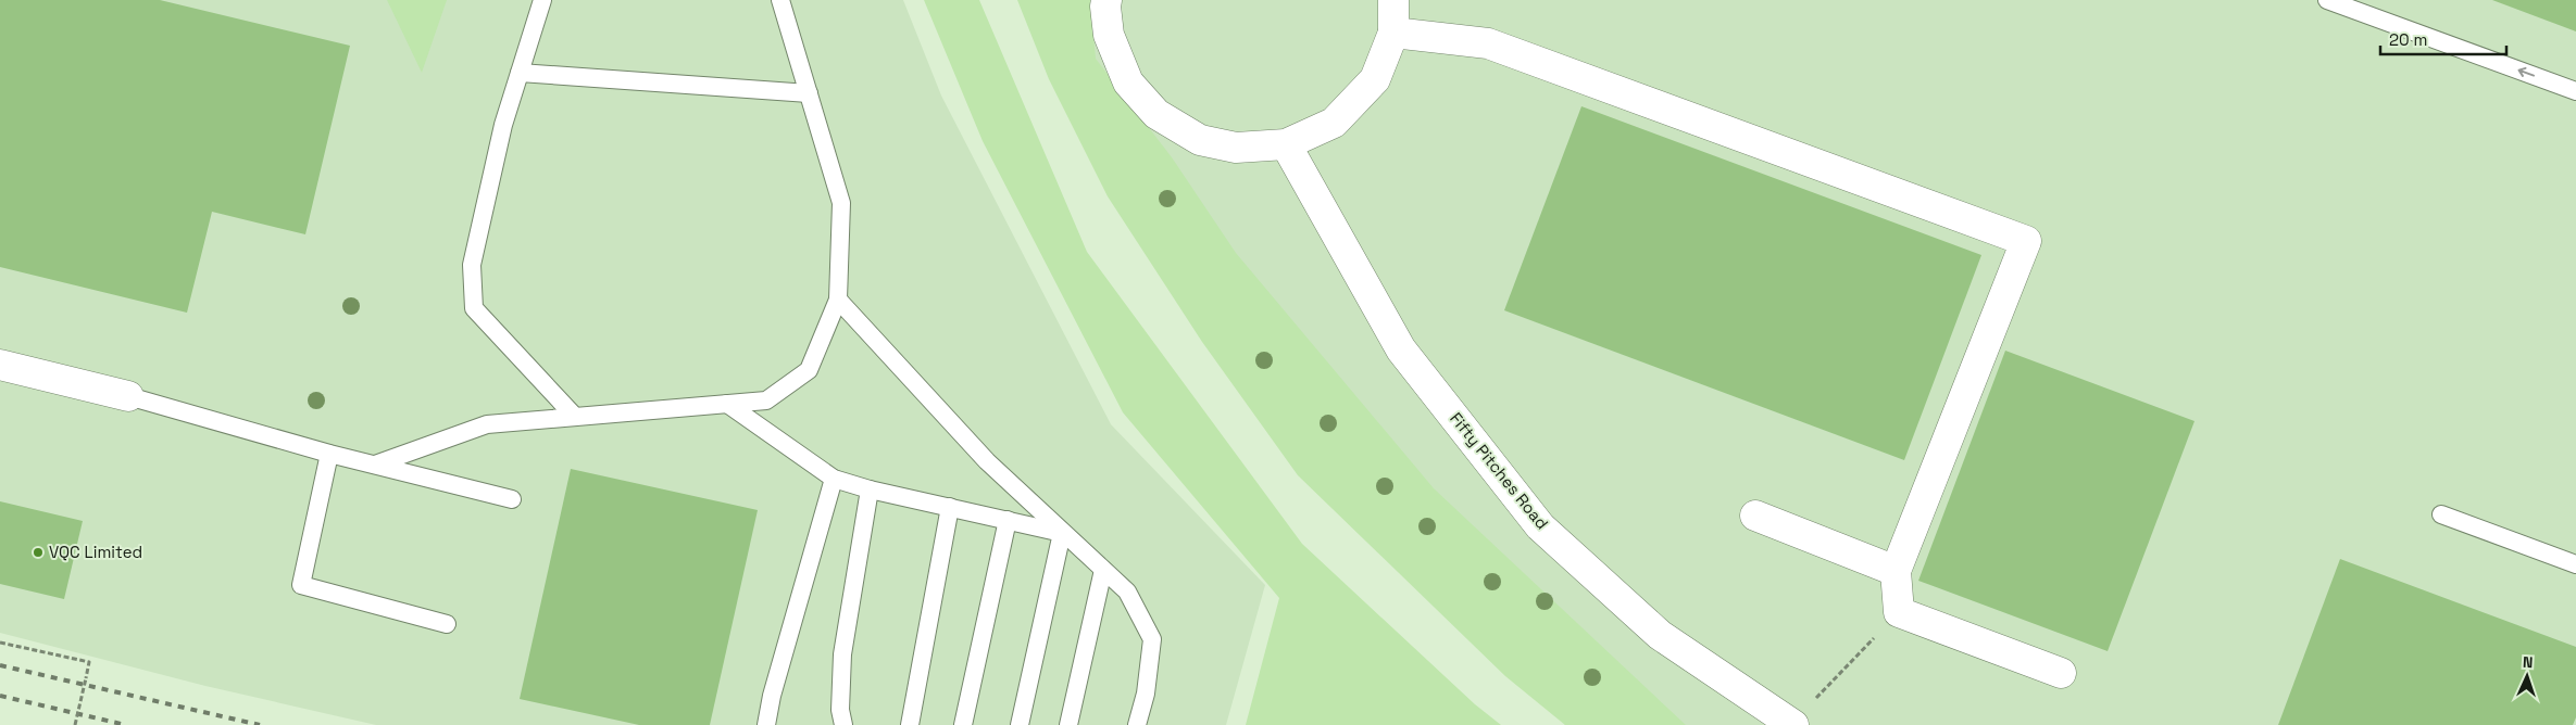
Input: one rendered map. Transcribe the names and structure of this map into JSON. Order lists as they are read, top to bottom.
{
  "streets": {
    "street": ["Fifty Pitches Road"]
  },
  "places": ["VQC Limited"],
  "scale_bar": "20 m",
  "north": "top"
}
